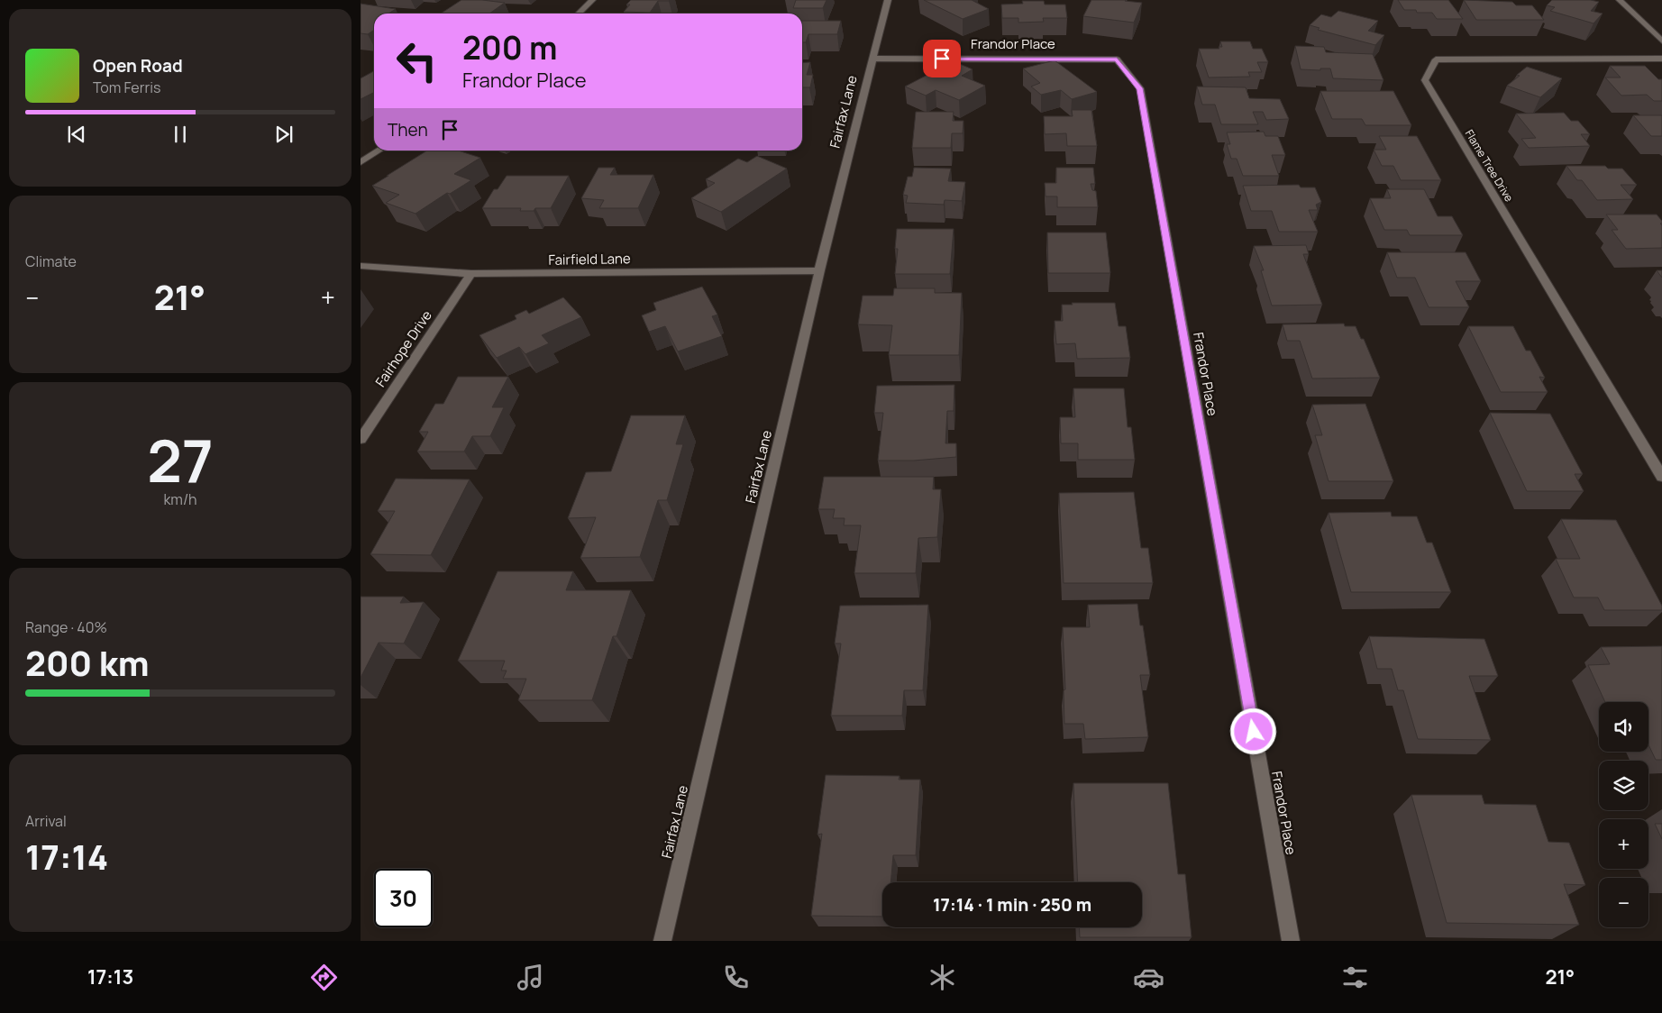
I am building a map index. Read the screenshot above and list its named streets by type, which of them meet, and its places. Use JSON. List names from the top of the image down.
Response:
{
  "streets": {
    "street": [
      "Frandor Place",
      "Fairfax Lane",
      "Flame Tree Drive",
      "Fairfield Lane",
      "Fairhope Drive"
    ]
  },
  "crossings": [
    ["Frandor Place", "Fairfax Lane"],
    ["Fairfax Lane", "Fairfield Lane"],
    ["Fairfield Lane", "Fairhope Drive"]
  ],
  "page": {
    "turn": ["200 m", "Frandor Place"],
    "song": ["Open Road", "Tom Ferris"],
    "then": "Then",
    "tile": [
      "Climate",
      ["27", "km/h"],
      ["Range · 40%", "200 km"],
      ["Arrival", "17:14"]
    ],
    "heat": ["−", "21°", "+"],
    "map_buttons": ["+", "−"],
    "limit": "30",
    "trip": "17:14 · 1 min · 250 m",
    "tabs": ["17:13", "21°"]
  }
}
